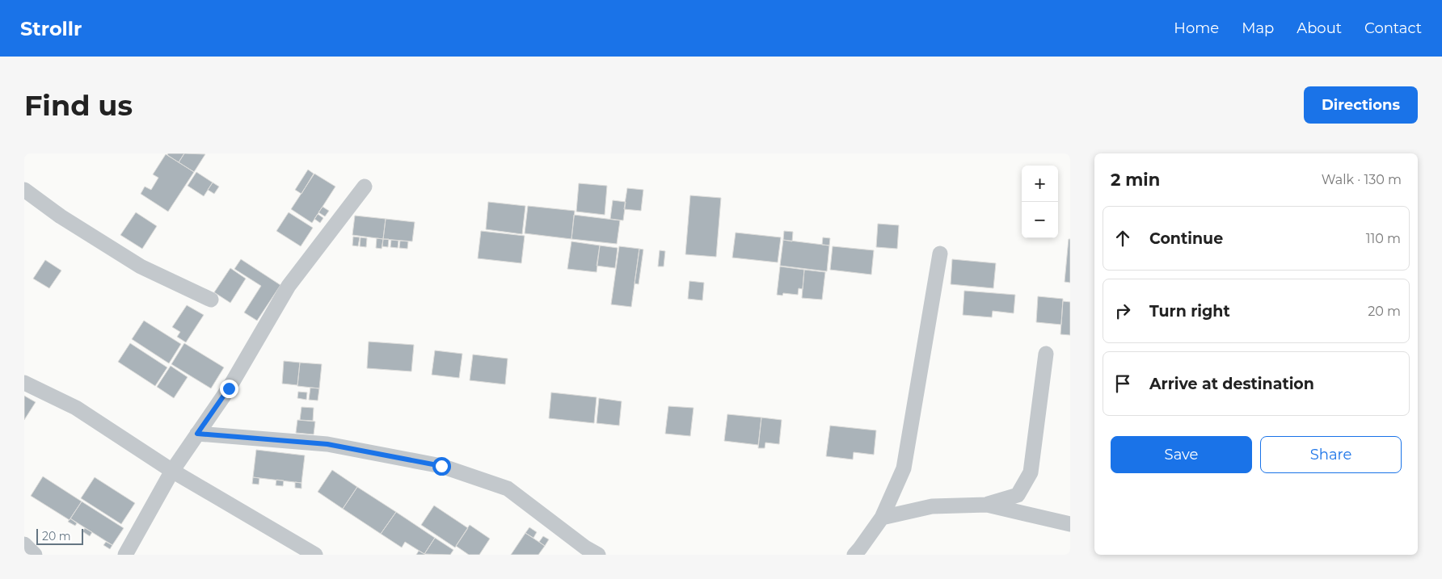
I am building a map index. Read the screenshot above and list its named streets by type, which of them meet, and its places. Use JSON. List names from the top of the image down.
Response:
{
  "scale_bar": "20 m",
  "page": {
    "header": "Strollr",
    "nav": [
      "Home",
      "Map",
      "About",
      "Contact"
    ],
    "buttons": [
      "Directions",
      ["Save", "Share"]
    ],
    "title": "Find us",
    "heading": ["2 min", "Walk · 130 m"],
    "map_buttons": ["+", "−"],
    "list": [
      ["Continue", "110 m"],
      ["Turn right", "20 m"],
      "Arrive at destination"
    ],
    "scale": "20 m"
  }
}
